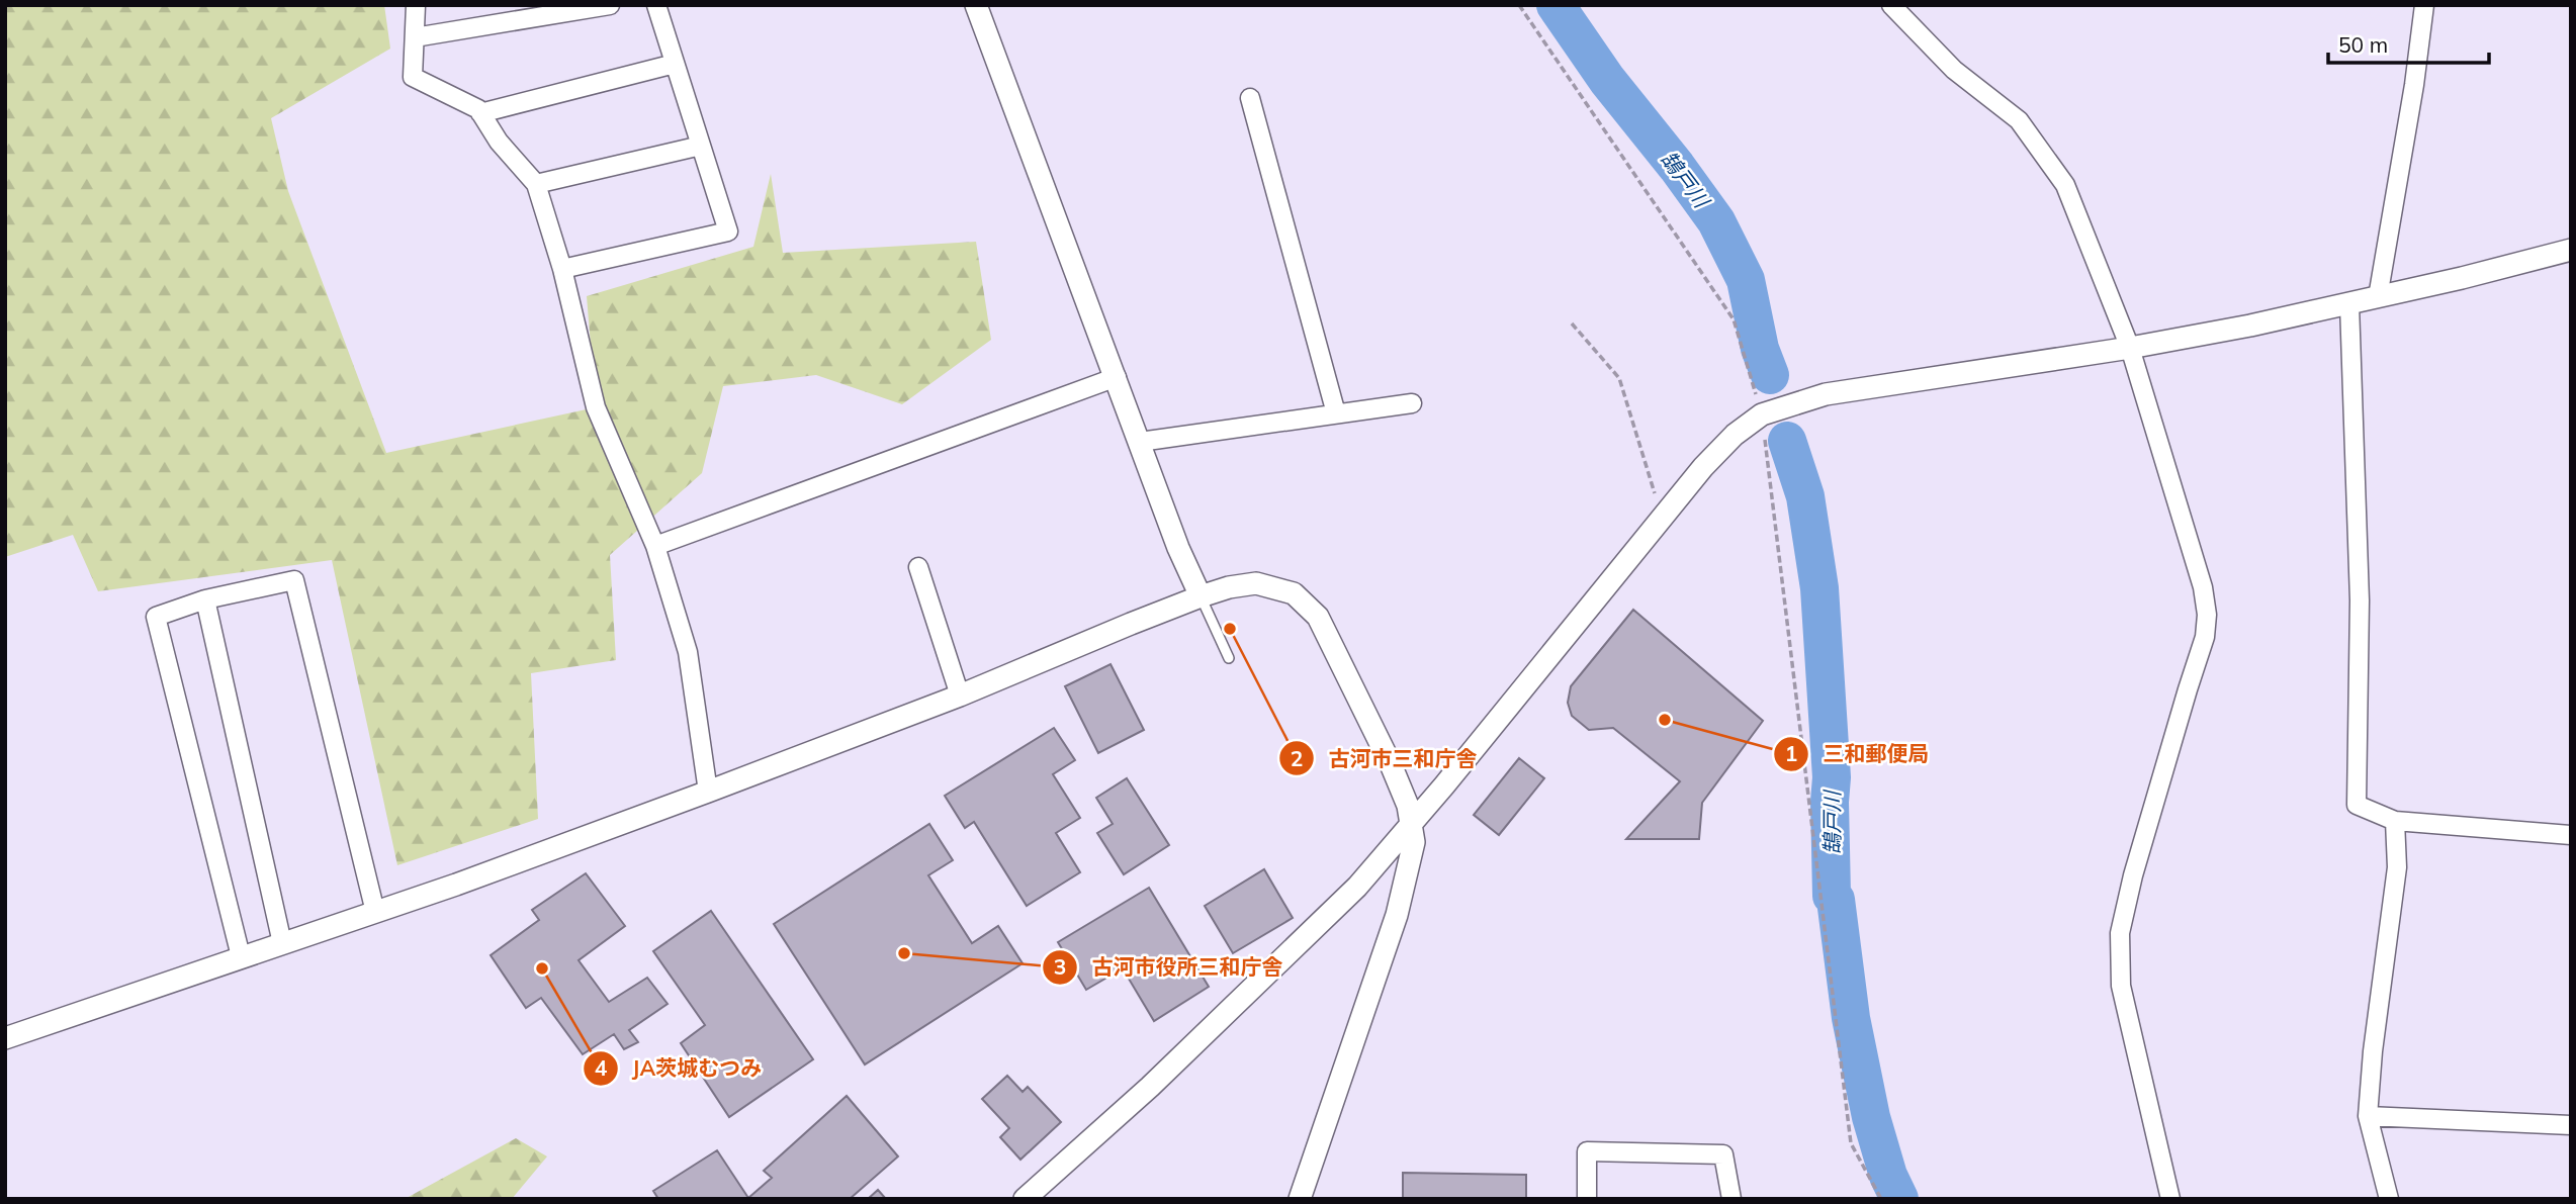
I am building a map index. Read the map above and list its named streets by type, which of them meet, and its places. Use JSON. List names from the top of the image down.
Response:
{
  "water": ["鵠戸川"],
  "places": [
    "古河市三和庁舎",
    "三和郵便局",
    "古河市役所三和庁舎",
    "JA茨城むつみ"
  ],
  "scale_bar": "50 m"
}
